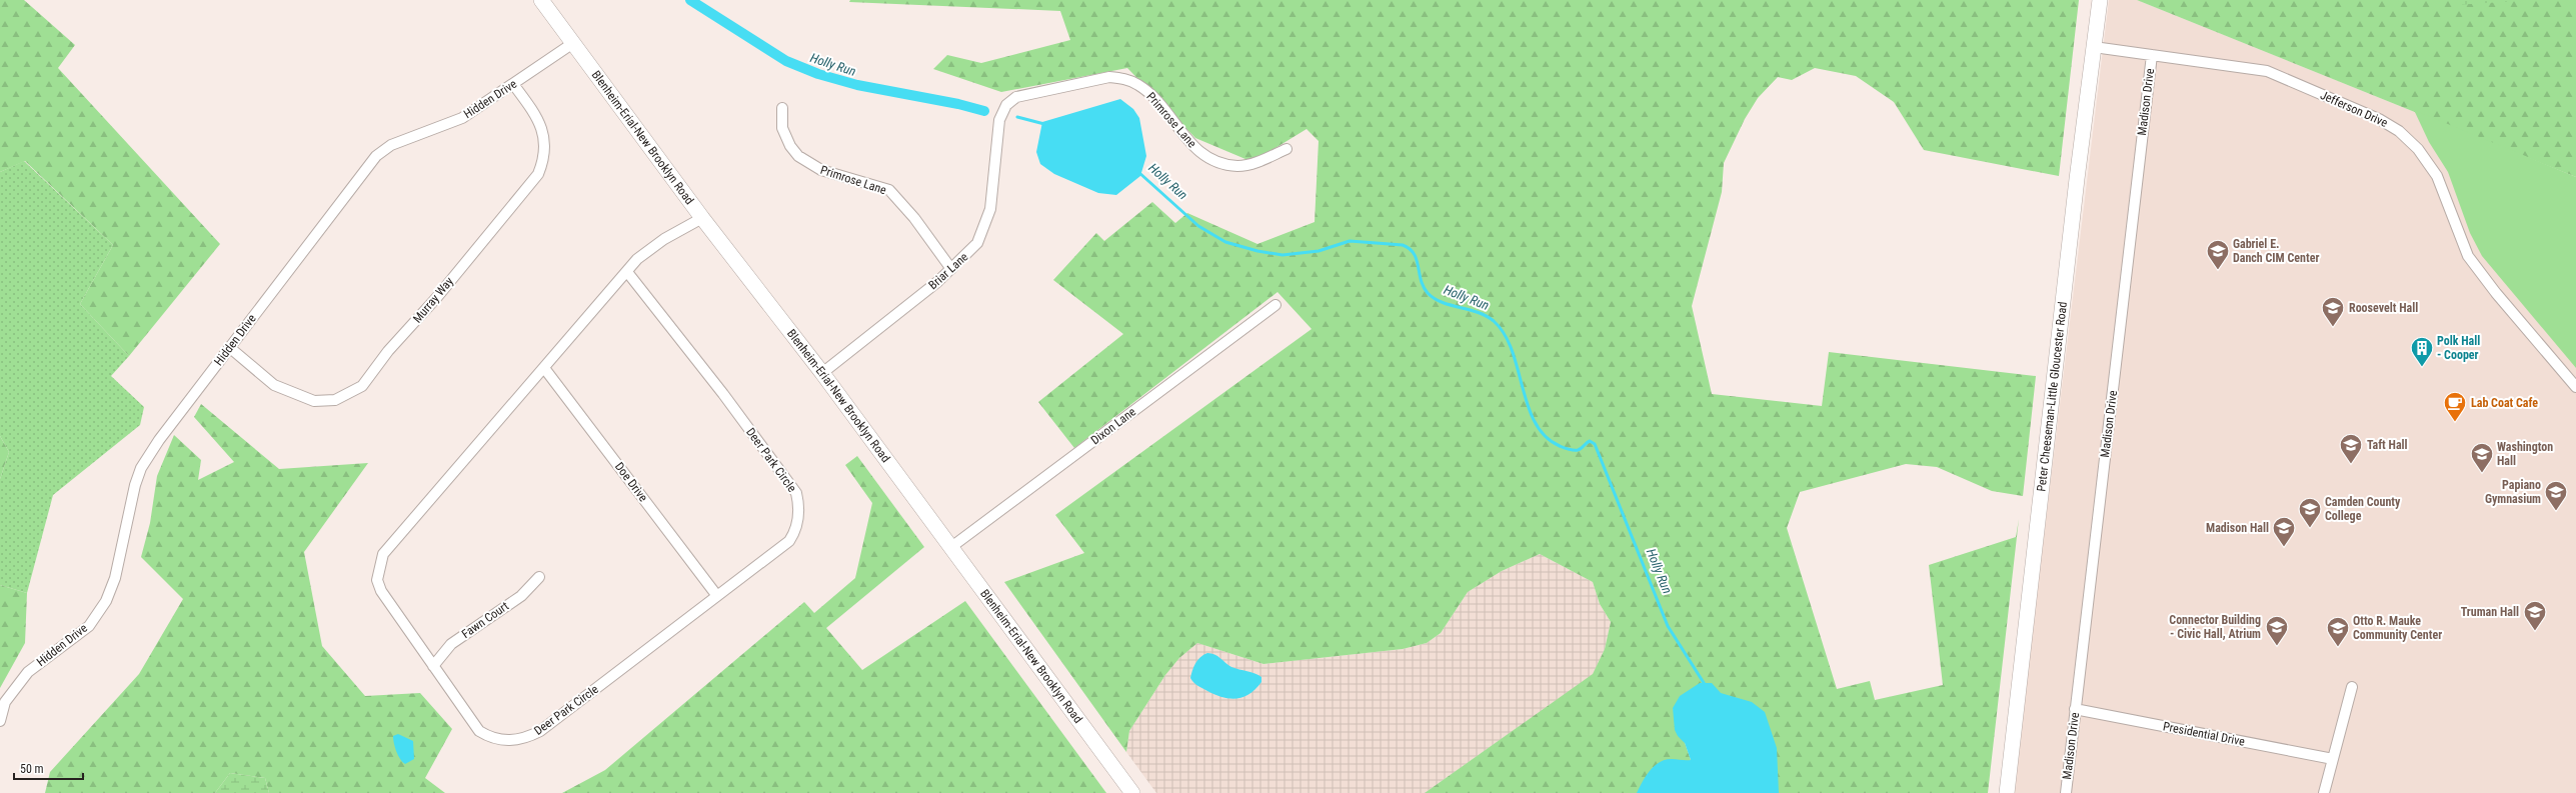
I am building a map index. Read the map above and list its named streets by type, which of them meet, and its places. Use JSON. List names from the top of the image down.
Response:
{
  "streets": {
    "main road": ["Blenheim-Erial-New Brooklyn Road", "Peter Cheeseman-Little Gloucester Road"],
    "street": [
      "Hidden Drive",
      "Madison Drive",
      "Jefferson Drive",
      "Primrose Lane",
      "Briar Lane",
      "Murray Way",
      "Dixon Lane",
      "Deer Park Circle",
      "Doe Drive",
      "Fawn Court",
      "Presidential Drive"
    ]
  },
  "crossings": [
    ["Hidden Drive", "Blenheim-Erial-New Brooklyn Road"],
    ["Hidden Drive", "Murray Way"],
    ["Madison Drive", "Jefferson Drive"],
    ["Madison Drive", "Presidential Drive"],
    ["Jefferson Drive", "Peter Cheeseman-Little Gloucester Road"],
    ["Primrose Lane", "Briar Lane"],
    ["Blenheim-Erial-New Brooklyn Road", "Briar Lane"],
    ["Blenheim-Erial-New Brooklyn Road", "Dixon Lane"],
    ["Blenheim-Erial-New Brooklyn Road", "Deer Park Circle"],
    ["Deer Park Circle", "Doe Drive"],
    ["Deer Park Circle", "Fawn Court"]
  ],
  "water": ["Holly Run"],
  "places": {
    "school or university": [
      "Gabriel E. Danch CIM Center",
      "Roosevelt Hall",
      "Taft Hall",
      "Washington Hall",
      "Papiano Gymnasium",
      "Camden County College",
      "Madison Hall",
      "Truman Hall",
      "Connector Building - Civic Hall, Atrium",
      "Otto R. Mauke Community Center"
    ],
    "building": ["Polk Hall - Cooper"],
    "cafe": ["Lab Coat Cafe"]
  },
  "scale_bar": "50 m"
}
